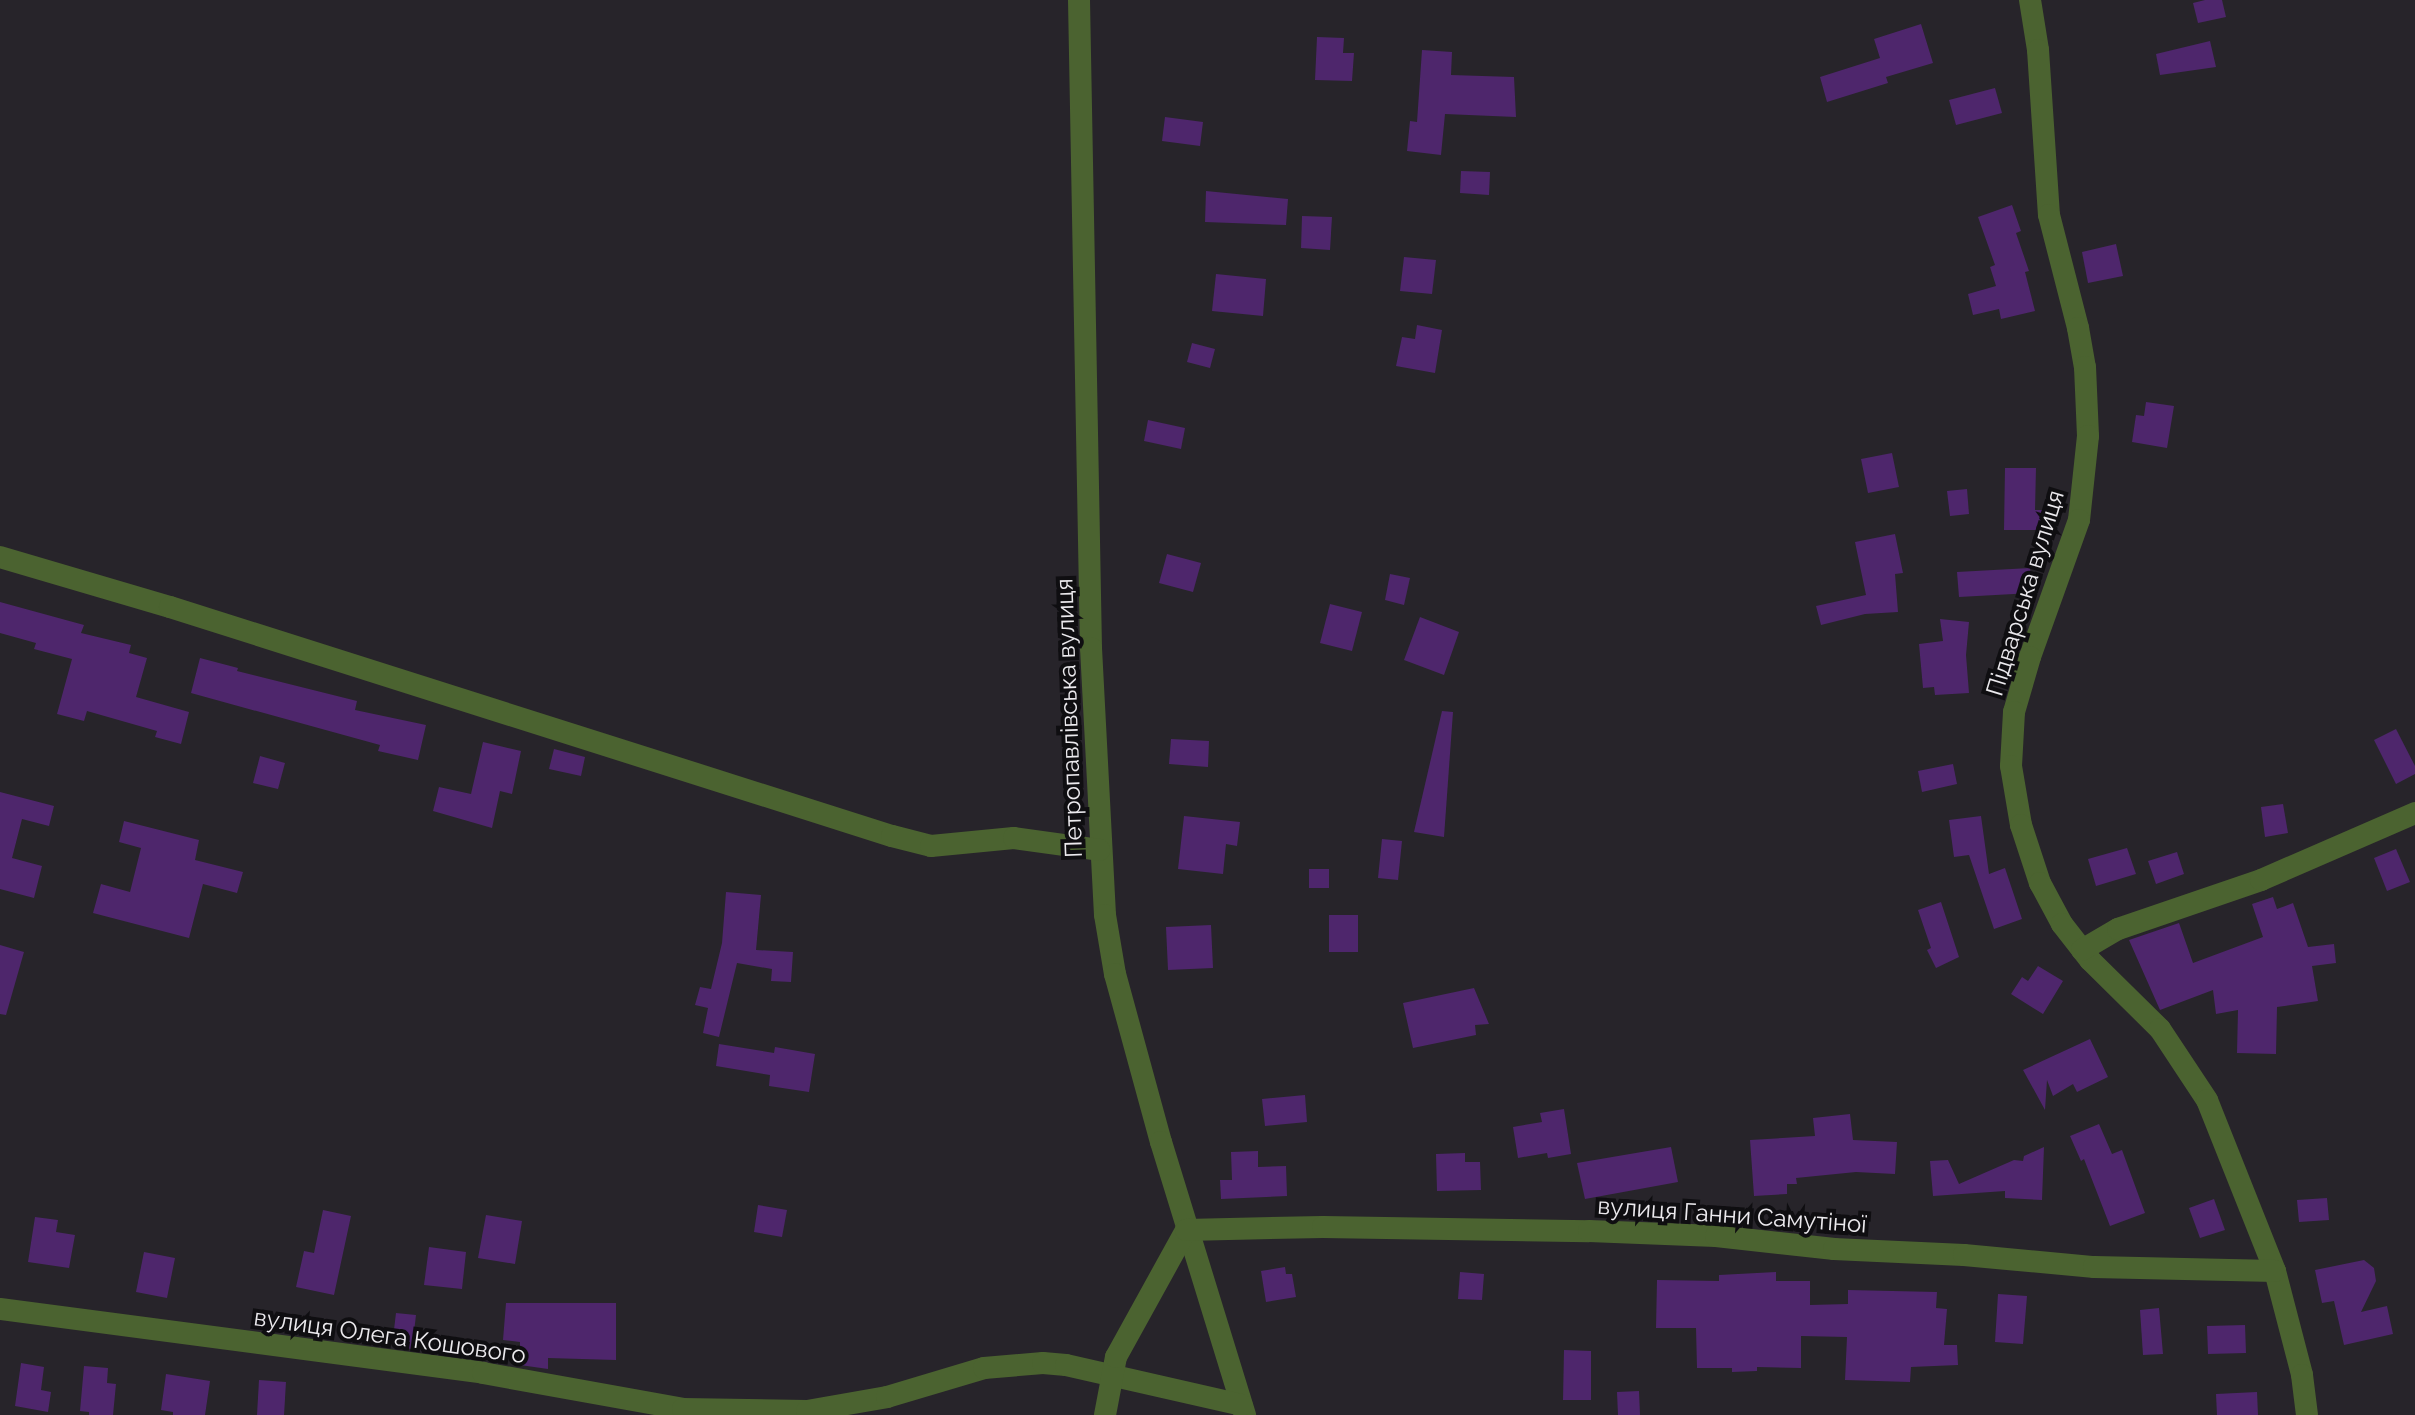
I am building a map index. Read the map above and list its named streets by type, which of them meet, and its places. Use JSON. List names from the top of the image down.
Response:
{
  "streets": {
    "street": [
      "Підварська вулиця",
      "Петропавлівська вулиця",
      "вулиця Ганни Самутіної",
      "вулиця Олега Кошового"
    ]
  },
  "crossings": [
    ["Підварська вулиця", "вулиця Ганни Самутіної"],
    ["Петропавлівська вулиця", "вулиця Ганни Самутіної"],
    ["Петропавлівська вулиця", "вулиця Олега Кошового"]
  ]
}
